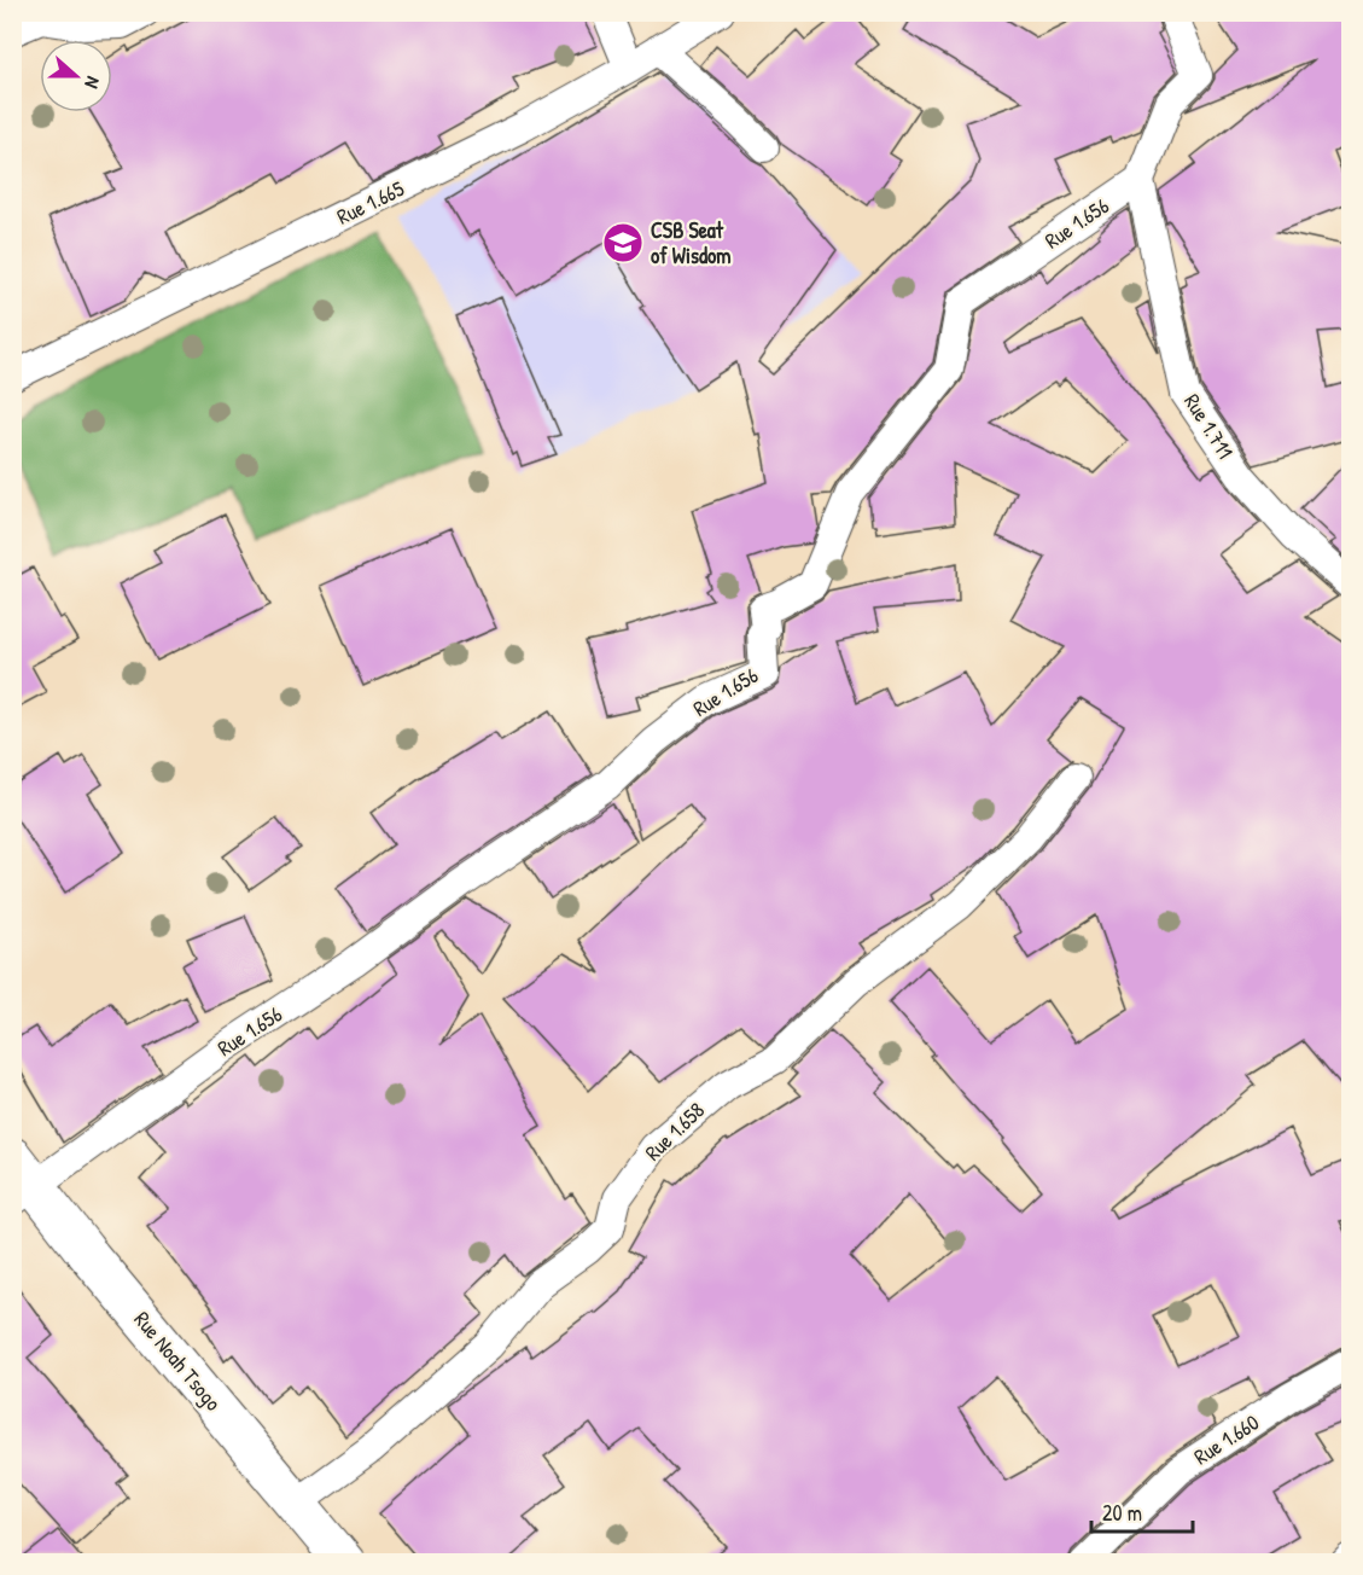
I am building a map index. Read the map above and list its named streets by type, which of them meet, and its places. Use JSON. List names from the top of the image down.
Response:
{
  "streets": {
    "main road": ["Rue Noah Tsogo"],
    "street": [
      "Rue 1.665",
      "Rue 1.656",
      "Rue 1.711",
      "Rue 1.658",
      "Rue 1.660"
    ]
  },
  "crossings": [
    ["Rue 1.656", "Rue 1.711"],
    ["Rue 1.656", "Rue Noah Tsogo"],
    ["Rue 1.658", "Rue Noah Tsogo"]
  ],
  "places": {
    "school or university": ["CSB Seat of Wisdom"]
  },
  "scale_bar": "20 m",
  "north": "right"
}
